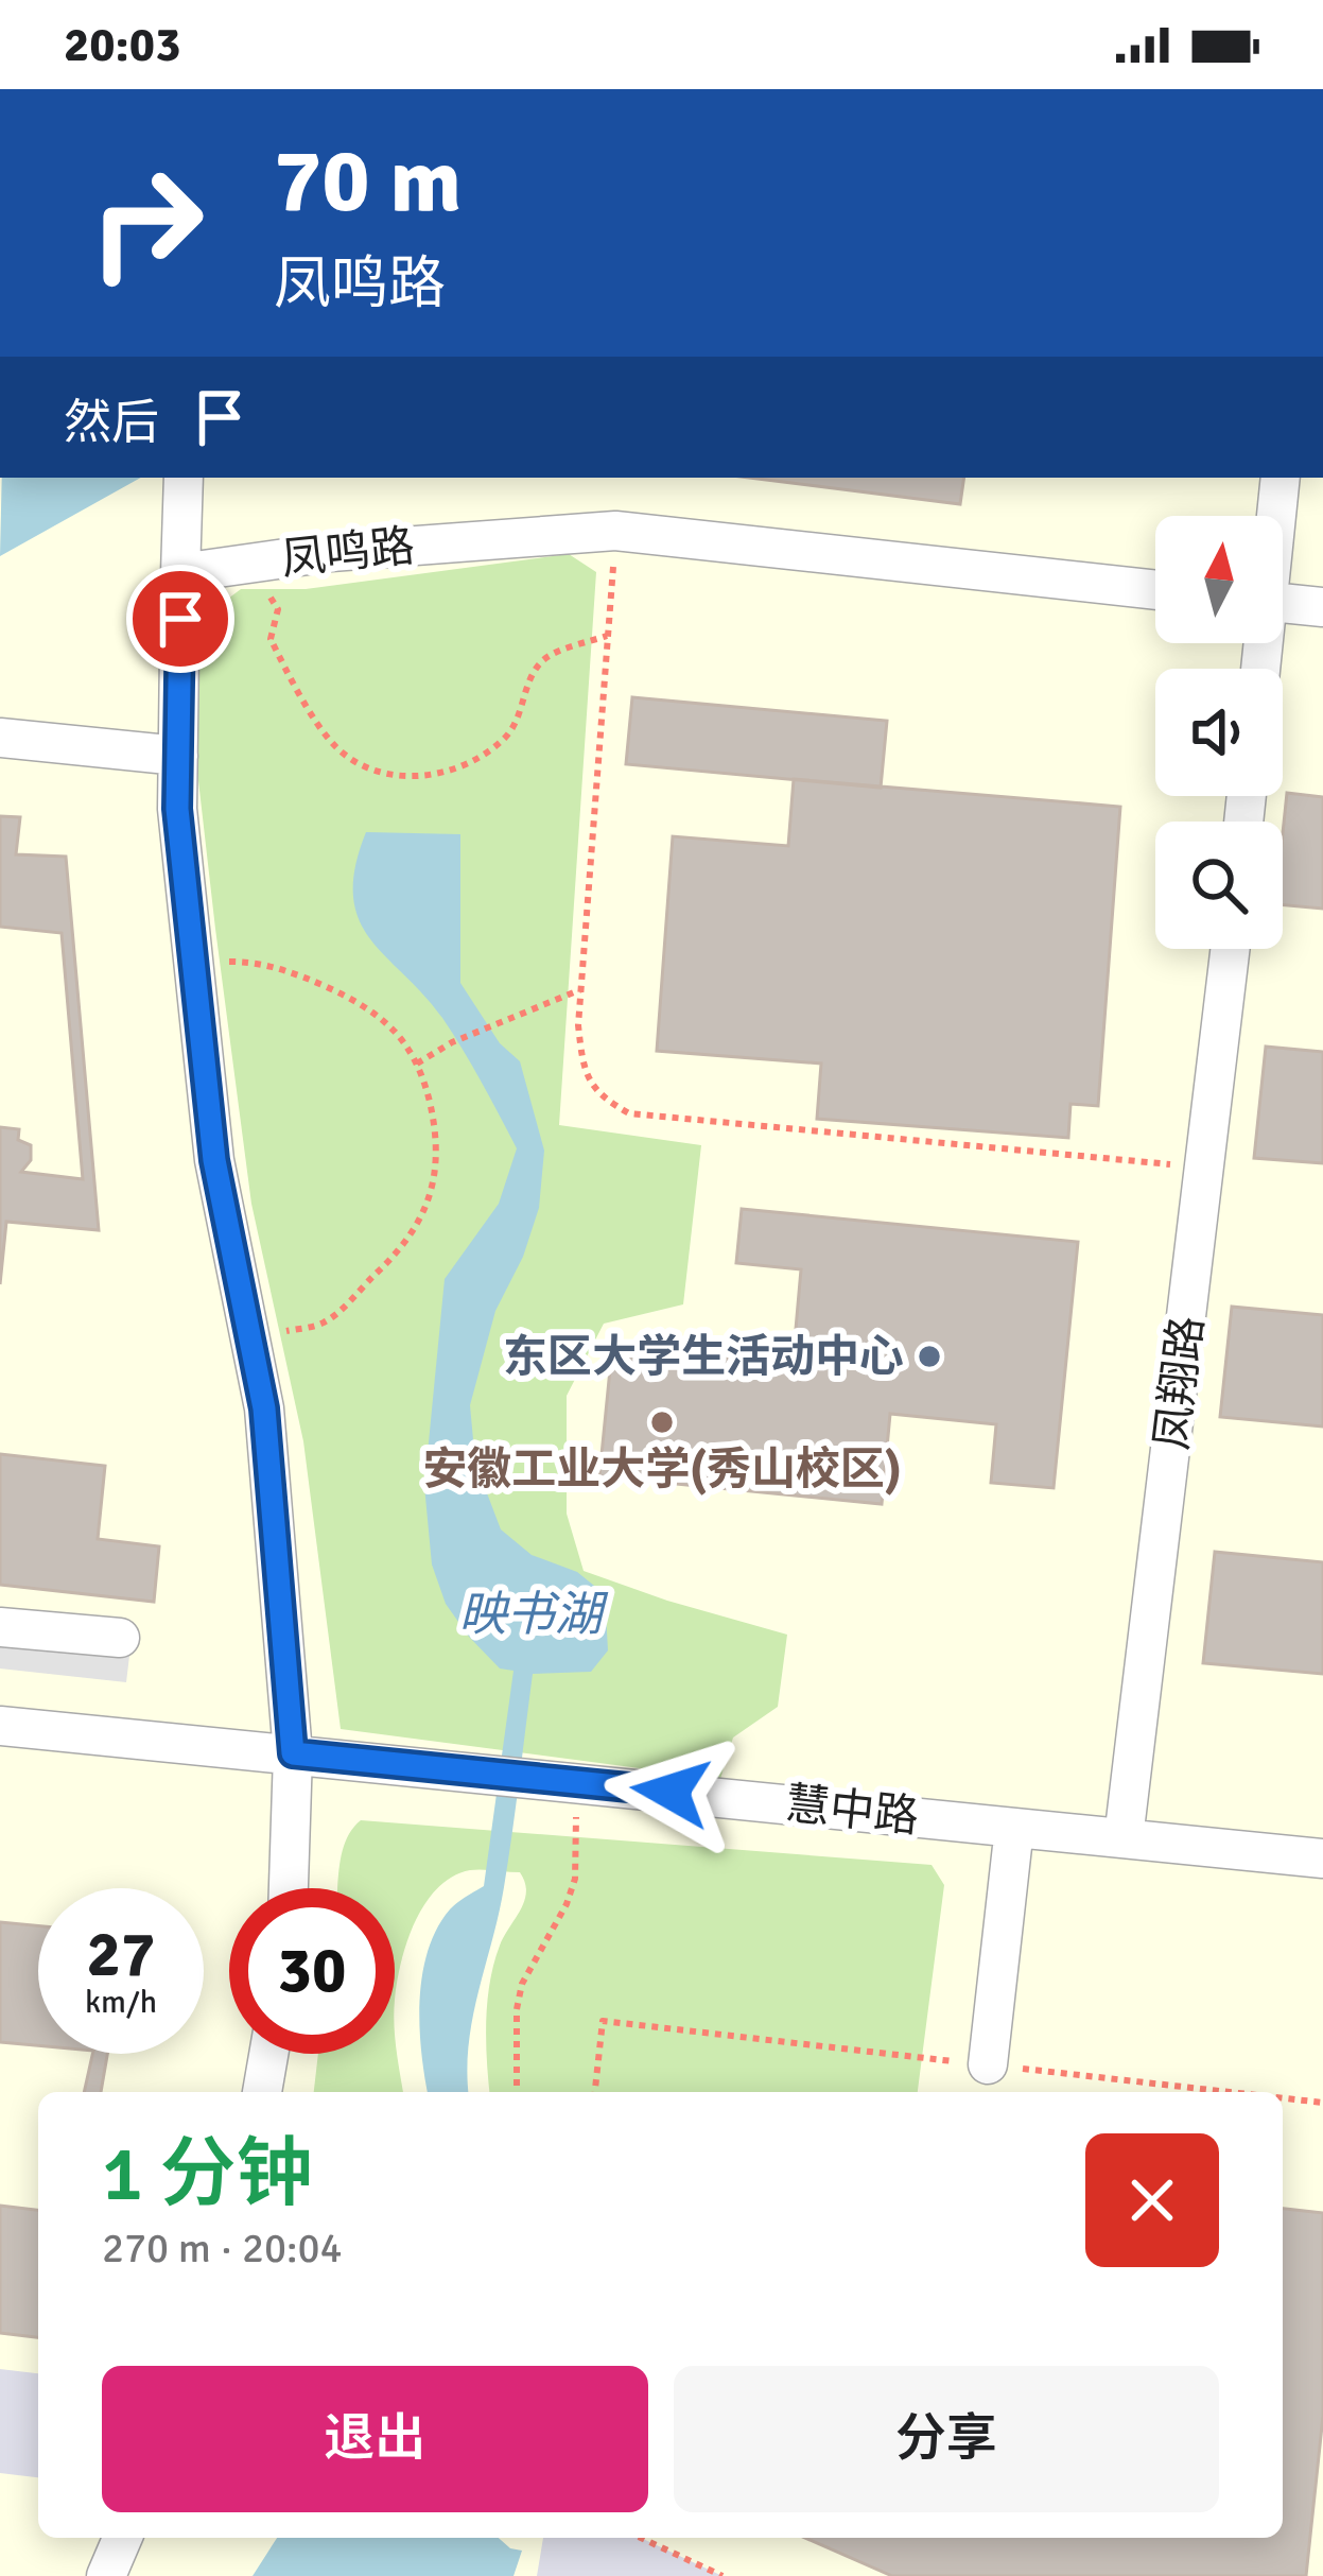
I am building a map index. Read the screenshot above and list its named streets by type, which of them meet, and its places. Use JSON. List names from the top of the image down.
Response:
{
  "streets": {
    "street": ["凤鸣路", "凤翔路", "慧中路"]
  },
  "crossings": [
    ["凤翔路", "慧中路"]
  ],
  "water": ["映书湖"],
  "places": ["东区大学生活动中心", "安徽工业大学(秀山校区)"],
  "north": "top",
  "page": {
    "status": "20:03",
    "turn": ["70 m", "凤鸣路"],
    "then": "然后",
    "speed": "27 km/h",
    "limit": "30",
    "heading": ["1 分钟", "270 m · 20:04"],
    "buttons": ["退出", "分享"]
  }
}
